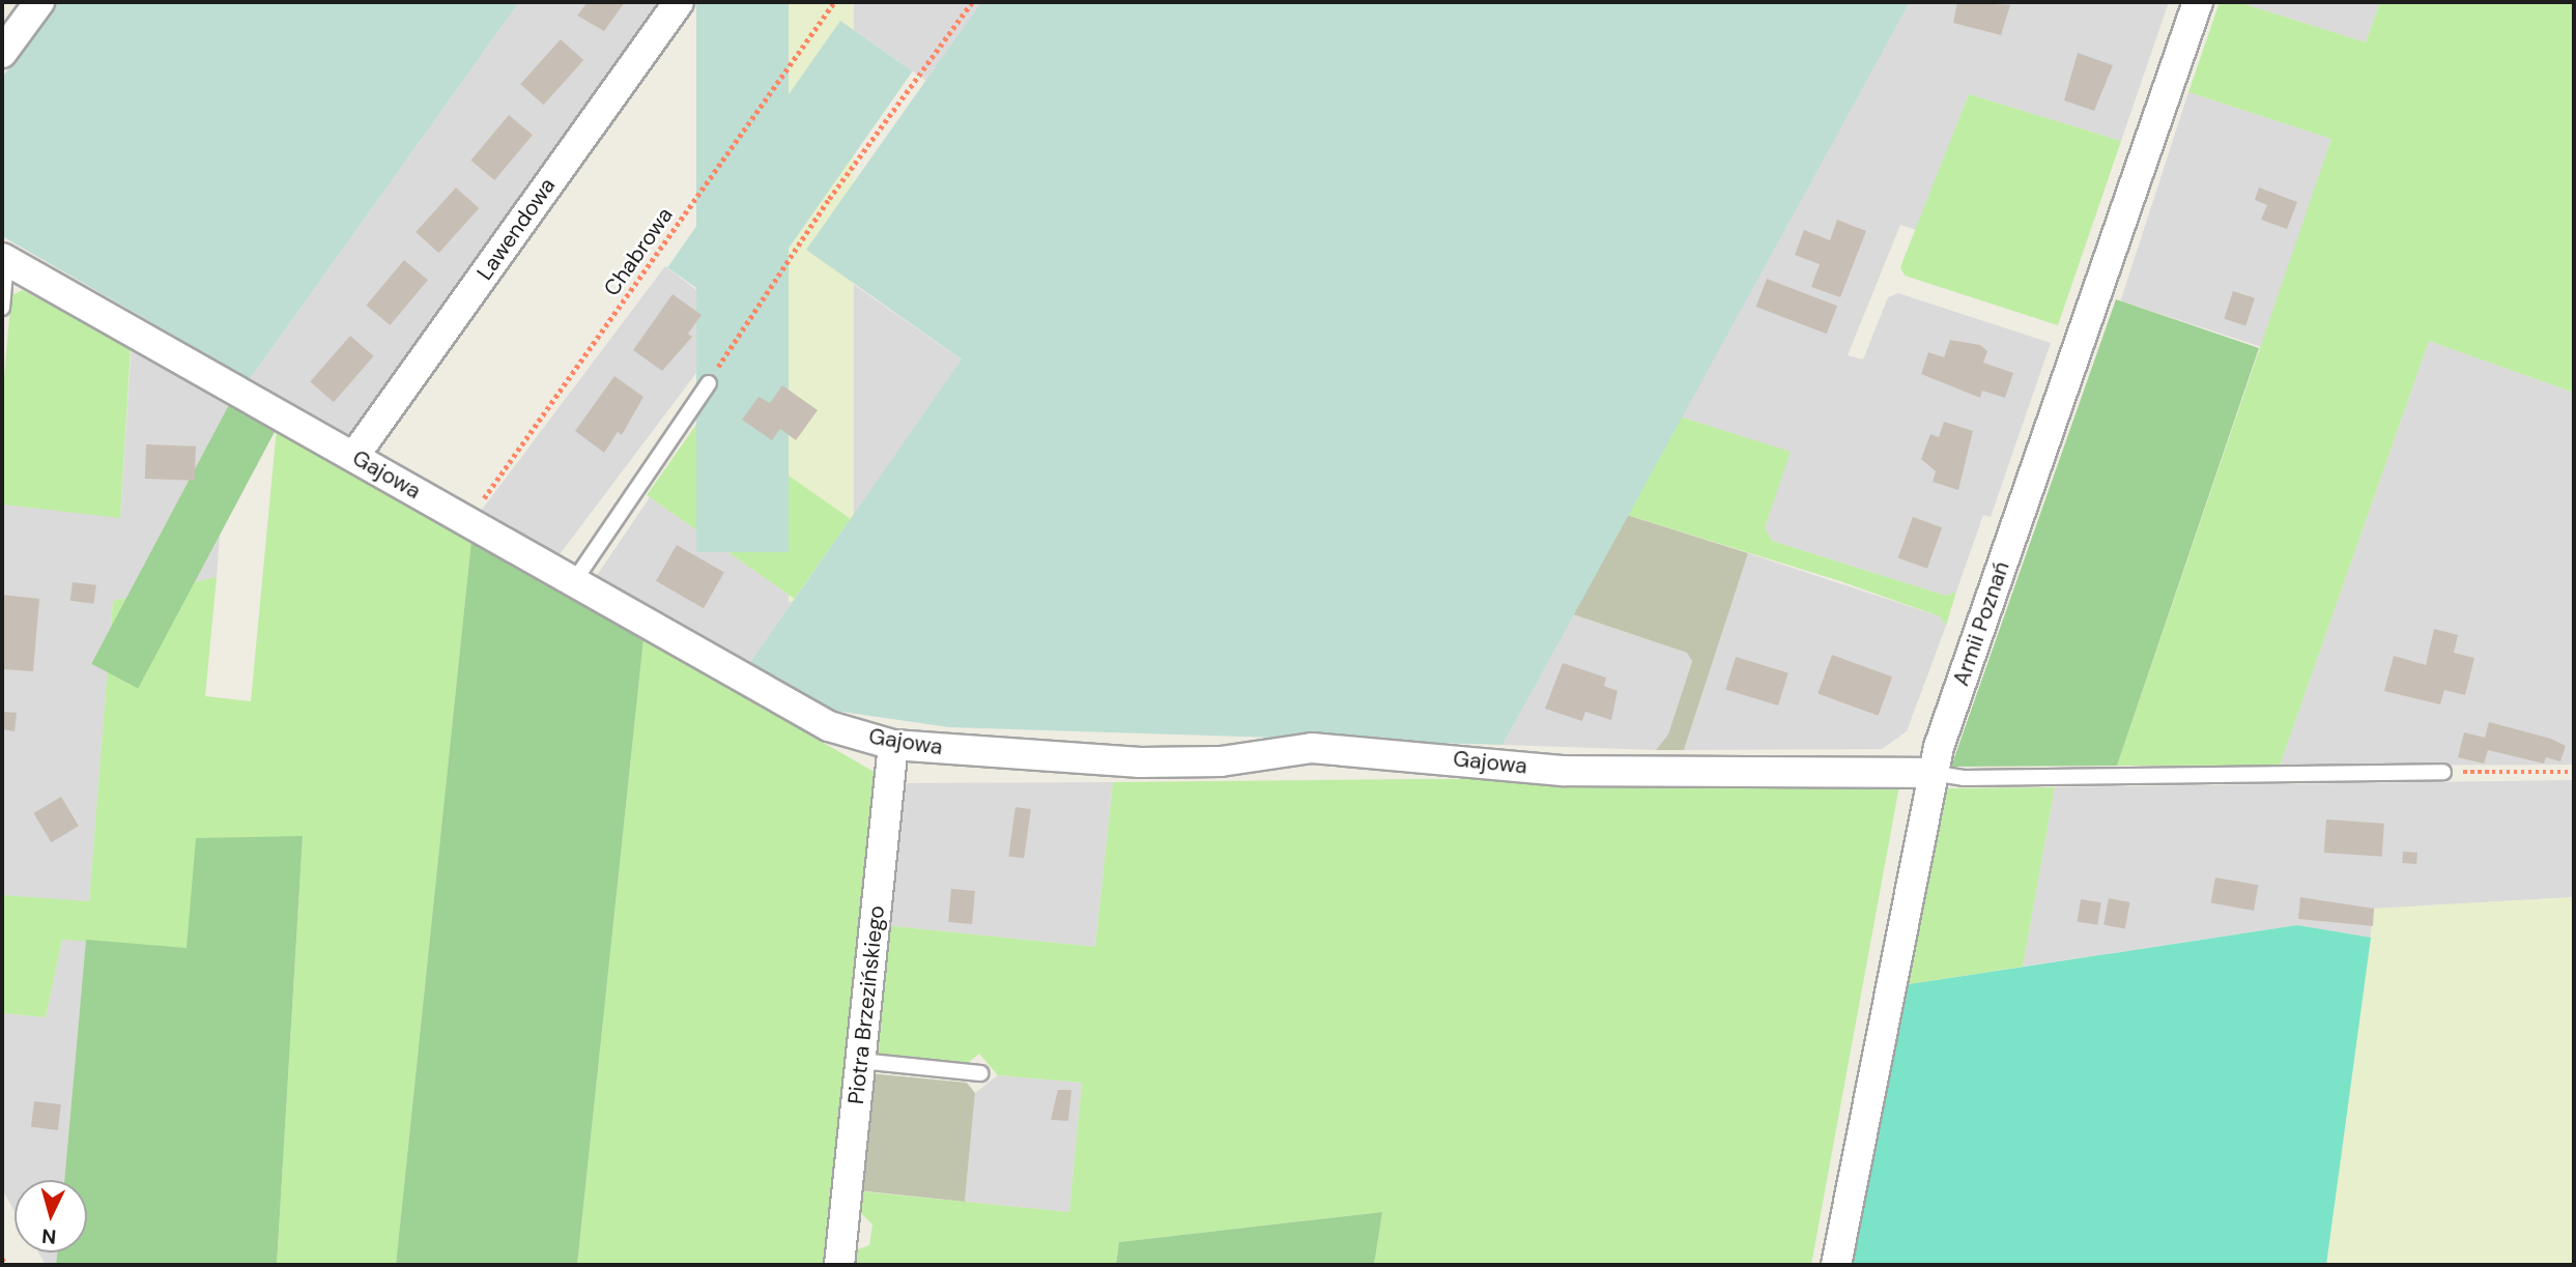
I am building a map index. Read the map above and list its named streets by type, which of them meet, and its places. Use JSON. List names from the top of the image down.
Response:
{
  "streets": {
    "street": [
      "Lawendowa",
      "Gajowa",
      "Armii Poznań",
      "Piotra Brzezińskiego"
    ],
    "path": ["Chabrowa"]
  },
  "crossings": [
    ["Lawendowa", "Gajowa"],
    ["Chabrowa", "Gajowa"],
    ["Gajowa", "Armii Poznań"],
    ["Gajowa", "Piotra Brzezińskiego"]
  ],
  "north": "bottom"
}
